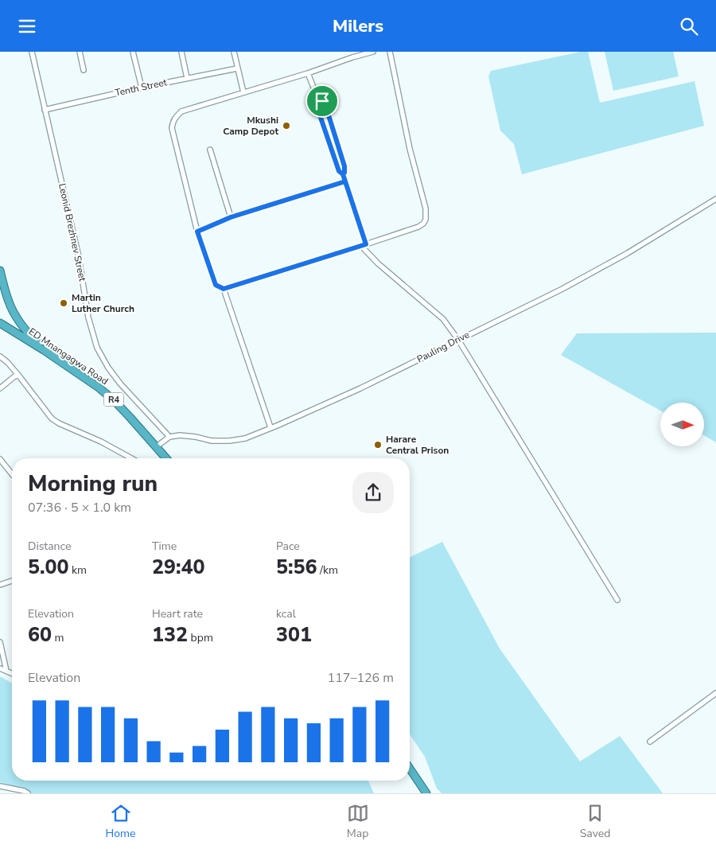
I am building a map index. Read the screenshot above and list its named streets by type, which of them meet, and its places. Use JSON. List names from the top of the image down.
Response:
{
  "streets": {
    "highway": ["ED Mnangagwa Road", "R4"],
    "street": ["Tenth Street", "Leonid Brezhnev Street", "Pauling Drive"]
  },
  "crossings": [
    ["Tenth Street", "Leonid Brezhnev Street"],
    ["Leonid Brezhnev Street", "Pauling Drive"]
  ],
  "places": ["Mkushi Camp Depot", "Martin Luther Church", "Harare Central Prison"],
  "north": "right",
  "page": {
    "header": "Milers",
    "heading": ["Morning run", "07:36 · 5 × 1.0 km"],
    "stats": [
      ["Distance", "5.00 km"],
      ["Time", "29:40"],
      ["Pace", "5:56 /km"],
      ["Elevation", "60 m"],
      ["Heart rate", "132 bpm"],
      ["kcal", "301"]
    ],
    "chart": ["Elevation", "117–126 m"],
    "tabs": ["Home", "Map", "Saved"]
  }
}
